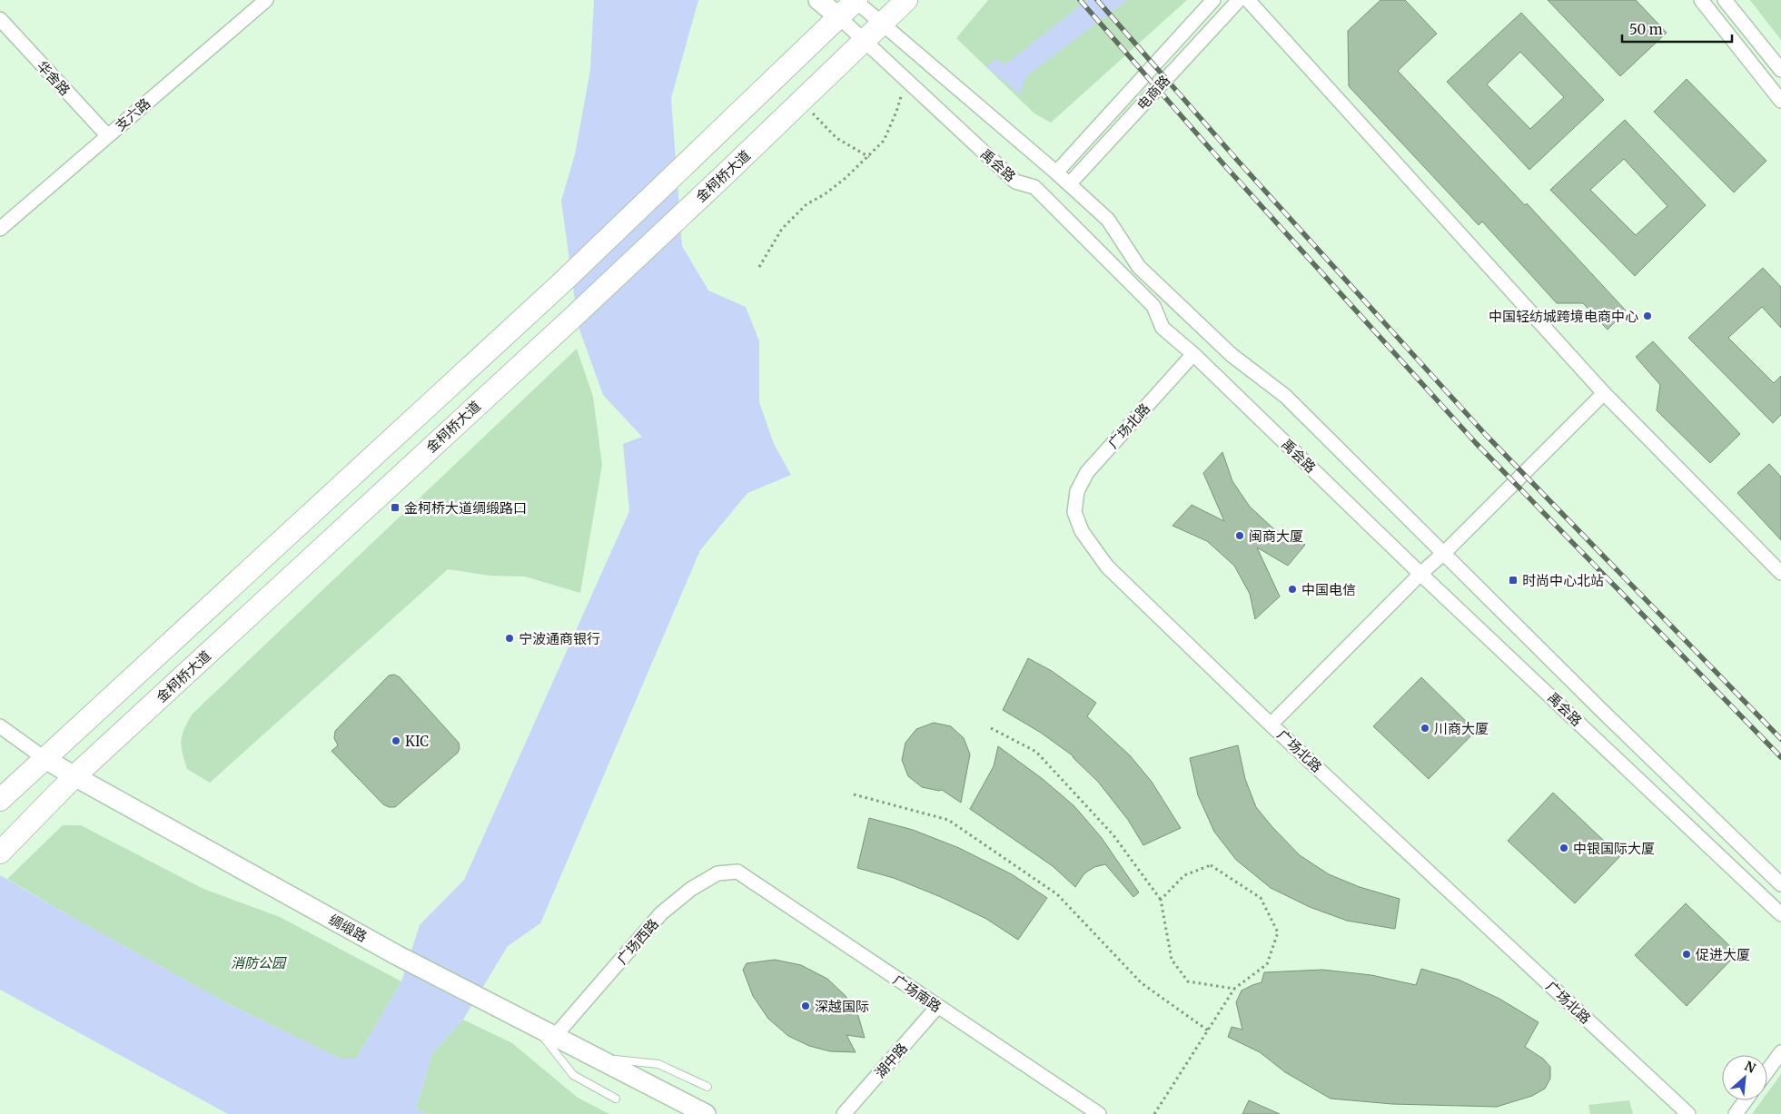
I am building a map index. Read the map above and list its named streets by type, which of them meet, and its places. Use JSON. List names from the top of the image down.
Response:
{
  "streets": {
    "main road": ["金柯桥大道"],
    "street": [
      "华舍路",
      "电商路",
      "支六路",
      "禹会路",
      "广场北路",
      "绸缎路",
      "广场西路",
      "广场南路",
      "湖中路"
    ]
  },
  "crossings": [
    ["华舍路", "支六路"],
    ["电商路", "禹会路"],
    ["禹会路", "金柯桥大道"],
    ["禹会路", "广场北路"],
    ["金柯桥大道", "绸缎路"],
    ["绸缎路", "广场西路"],
    ["广场西路", "广场南路"],
    ["广场南路", "湖中路"]
  ],
  "parks": ["消防公园"],
  "places": {
    "other": [
      "中国轻纺城跨境电商中心",
      "闽商大厦",
      "中国电信",
      "宁波通商银行",
      "川商大厦",
      "KIC",
      "中银国际大厦",
      "促进大厦",
      "深越国际"
    ],
    "transit": ["金柯桥大道绸缎路口", "时尚中心北站"]
  },
  "scale_bar": "50 m",
  "north": "top right"
}
